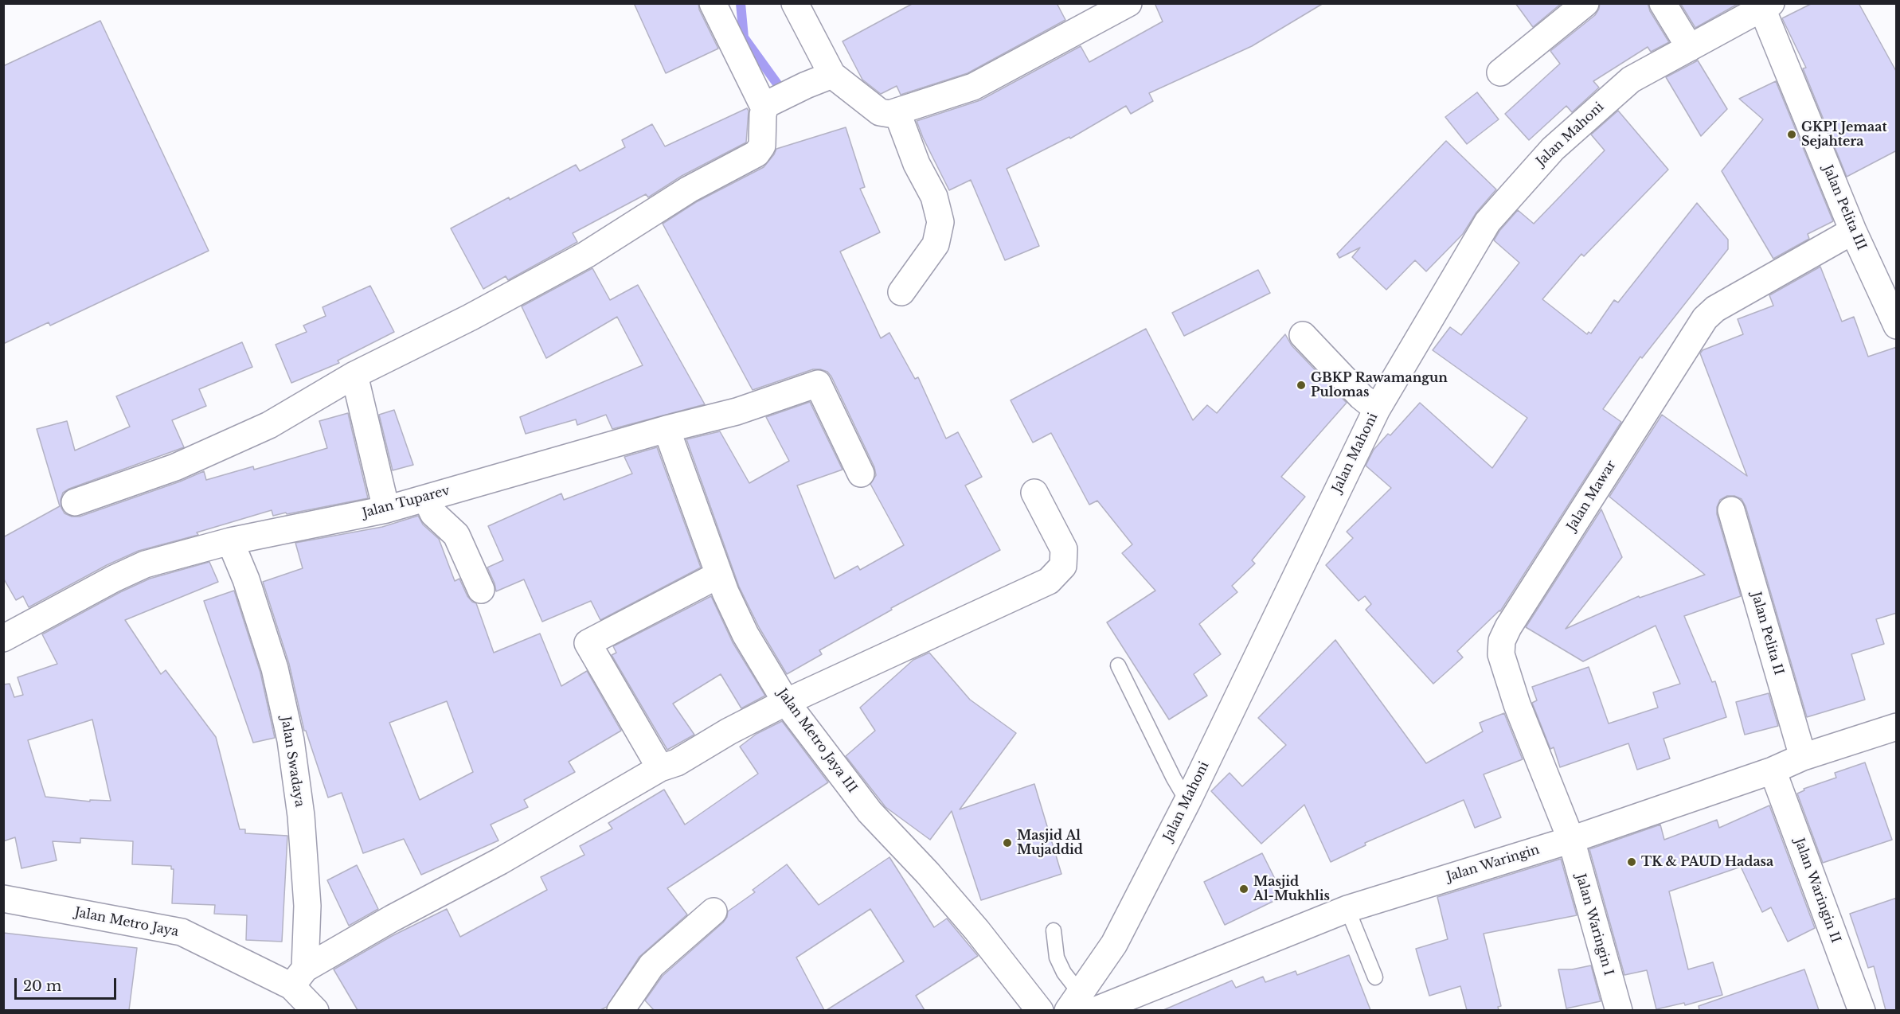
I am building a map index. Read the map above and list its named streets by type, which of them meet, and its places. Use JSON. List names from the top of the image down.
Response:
{
  "streets": {
    "street": [
      "Jalan Mahoni",
      "Jalan Pelita III",
      "Jalan Mawar",
      "Jalan Tuparev",
      "Jalan Pelita II",
      "Jalan Metro Jaya III",
      "Jalan Swadaya",
      "Jalan Waringin",
      "Jalan Waringin II",
      "Jalan Metro Jaya",
      "Jalan Waringin I"
    ]
  },
  "crossings": [
    ["Jalan Mahoni", "Jalan Pelita III"],
    ["Jalan Mahoni", "Jalan Waringin"],
    ["Jalan Pelita III", "Jalan Mawar"],
    ["Jalan Mawar", "Jalan Waringin"],
    ["Jalan Mawar", "Jalan Waringin I"],
    ["Jalan Tuparev", "Jalan Metro Jaya III"],
    ["Jalan Tuparev", "Jalan Swadaya"],
    ["Jalan Pelita II", "Jalan Waringin"],
    ["Jalan Swadaya", "Jalan Metro Jaya"],
    ["Jalan Waringin", "Jalan Waringin II"],
    ["Jalan Waringin", "Jalan Waringin I"]
  ],
  "places": [
    "GKPI Jemaat Sejahtera",
    "GBKP Rawamangun Pulomas",
    "Masjid Al Mujaddid",
    "TK & PAUD Hadasa",
    "Masjid Al-Mukhlis"
  ],
  "scale_bar": "20 m"
}
